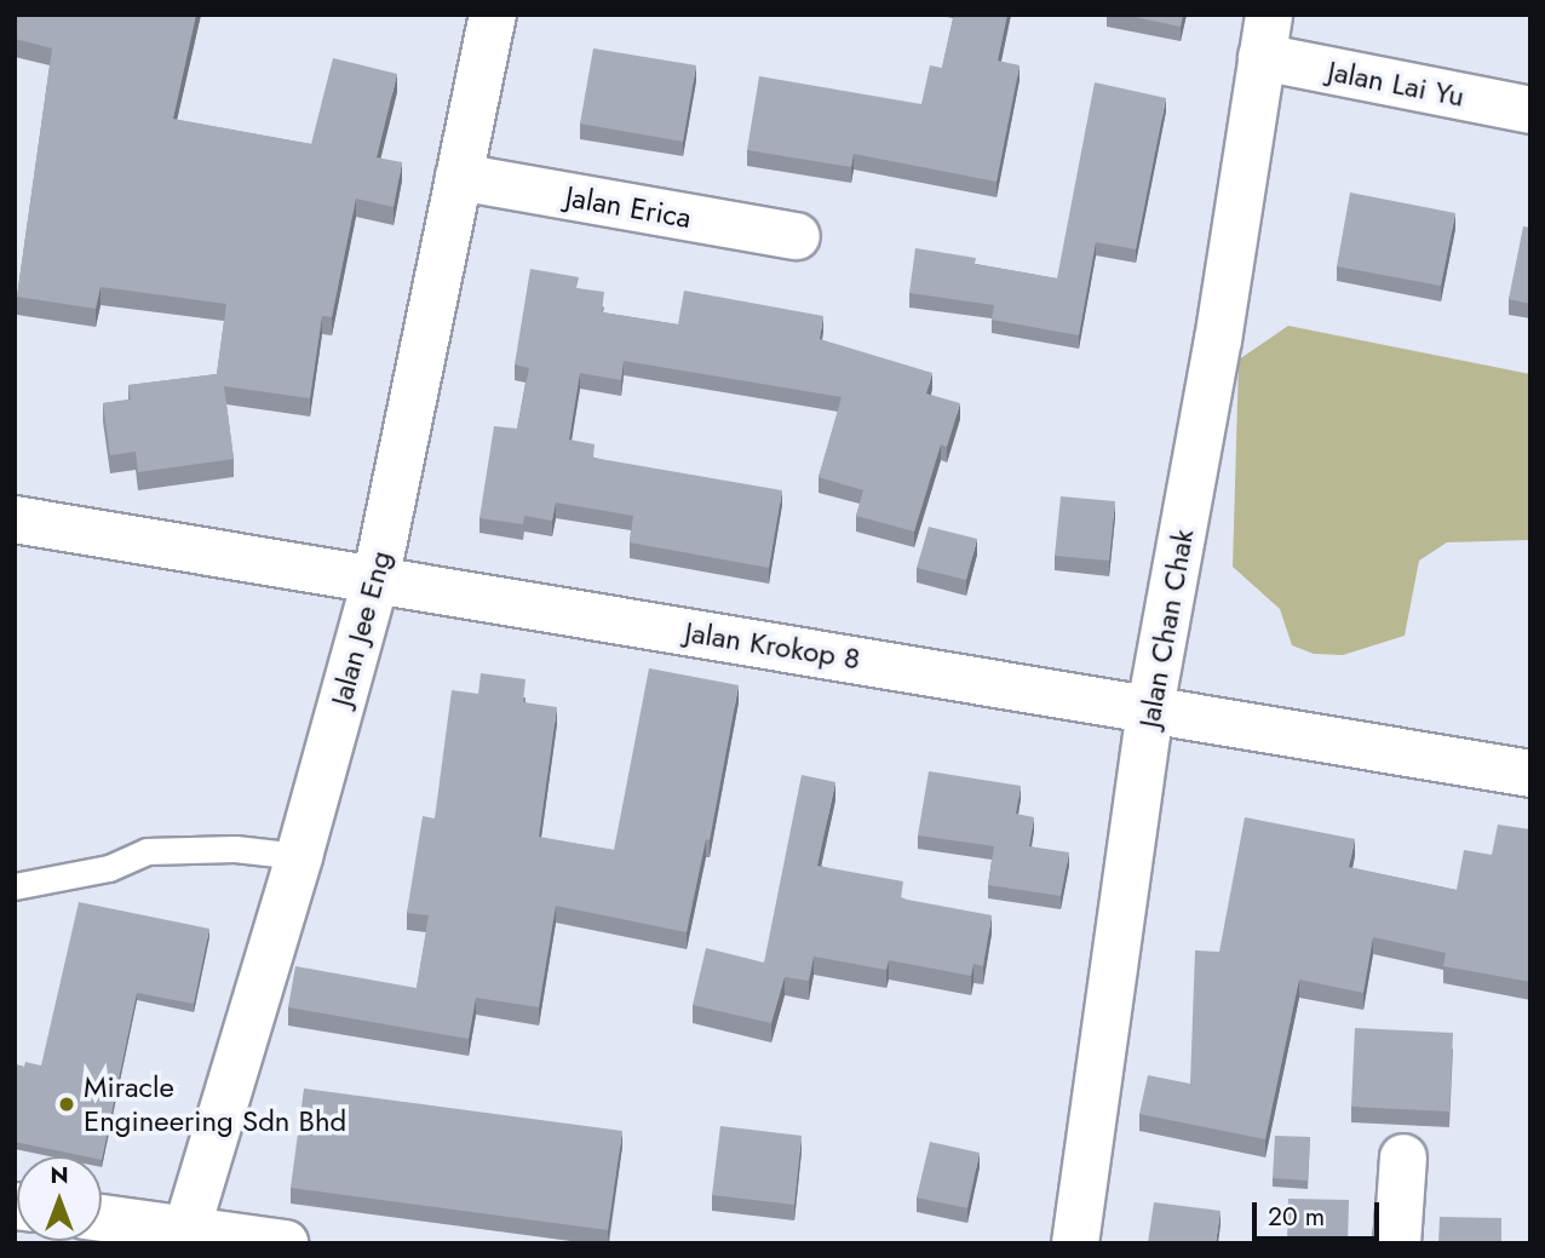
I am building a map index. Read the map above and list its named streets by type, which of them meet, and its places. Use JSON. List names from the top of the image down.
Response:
{
  "streets": {
    "street": [
      "Jalan Lai Yu",
      "Jalan Erica",
      "Jalan Jee Eng",
      "Jalan Chan Chak",
      "Jalan Krokop 8"
    ]
  },
  "crossings": [
    ["Jalan Lai Yu", "Jalan Chan Chak"],
    ["Jalan Erica", "Jalan Jee Eng"],
    ["Jalan Jee Eng", "Jalan Krokop 8"],
    ["Jalan Chan Chak", "Jalan Krokop 8"]
  ],
  "places": ["Miracle Engineering Sdn Bhd"],
  "scale_bar": "20 m",
  "north": "top"
}
